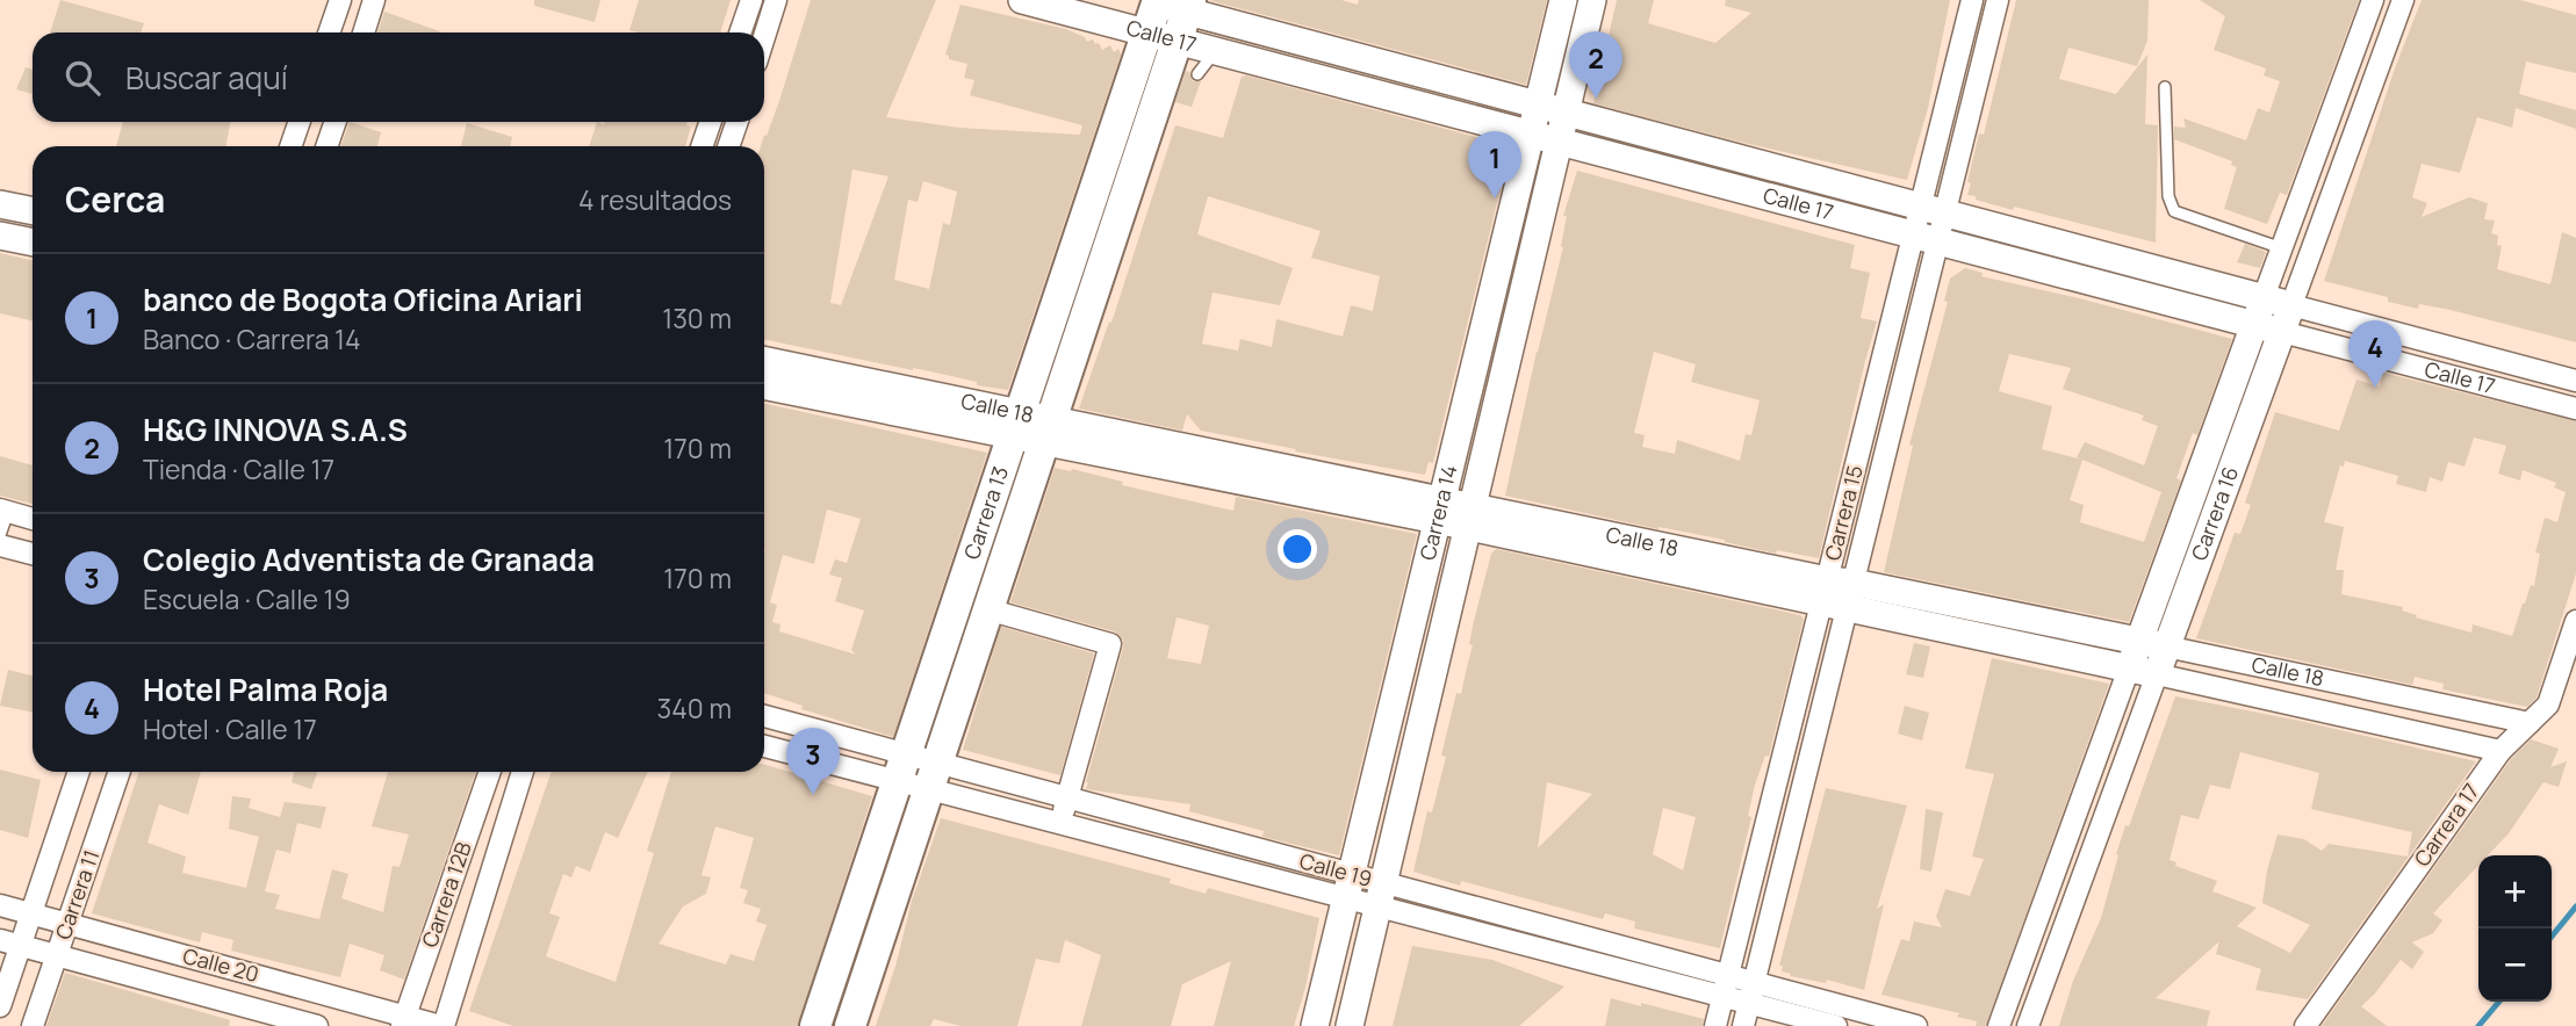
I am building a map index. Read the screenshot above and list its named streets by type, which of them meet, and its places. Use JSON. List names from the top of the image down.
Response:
{
  "streets": {
    "main road": ["Carrera 13"],
    "street": [
      "Calle 17",
      "Calle 18",
      "Carrera 14",
      "Carrera 15",
      "Carrera 16",
      "Carrera 17",
      "Calle 19",
      "Carrera 11",
      "Carrera 12B",
      "Calle 20"
    ]
  },
  "crossings": [
    ["Calle 17", "Carrera 13"],
    ["Calle 17", "Carrera 14"],
    ["Calle 17", "Carrera 15"],
    ["Calle 17", "Carrera 16"],
    ["Calle 18", "Carrera 13"],
    ["Calle 18", "Carrera 14"],
    ["Calle 18", "Carrera 15"],
    ["Calle 18", "Carrera 16"],
    ["Calle 18", "Carrera 17"],
    ["Carrera 13", "Calle 19"],
    ["Carrera 14", "Calle 19"],
    ["Carrera 15", "Calle 19"],
    ["Carrera 11", "Calle 20"],
    ["Carrera 12B", "Calle 20"]
  ],
  "page": {
    "pins": [
      "2",
      "1",
      "4",
      "3"
    ],
    "search": "Buscar aquí",
    "heading": ["Cerca", "4 resultados"],
    "list": [
      {
        "mark": "1",
        "name": "banco de Bogota Oficina Ariari",
        "note": "Banco · Carrera 14",
        "value": "130 m"
      },
      {
        "mark": "2",
        "name": "H&G INNOVA S.A.S",
        "note": "Tienda · Calle 17",
        "value": "170 m"
      },
      {
        "mark": "3",
        "name": "Colegio Adventista de Granada",
        "note": "Escuela · Calle 19",
        "value": "170 m"
      },
      {
        "mark": "4",
        "name": "Hotel Palma Roja",
        "note": "Hotel · Calle 17",
        "value": "340 m"
      }
    ],
    "map_buttons": ["+", "−"]
  }
}
